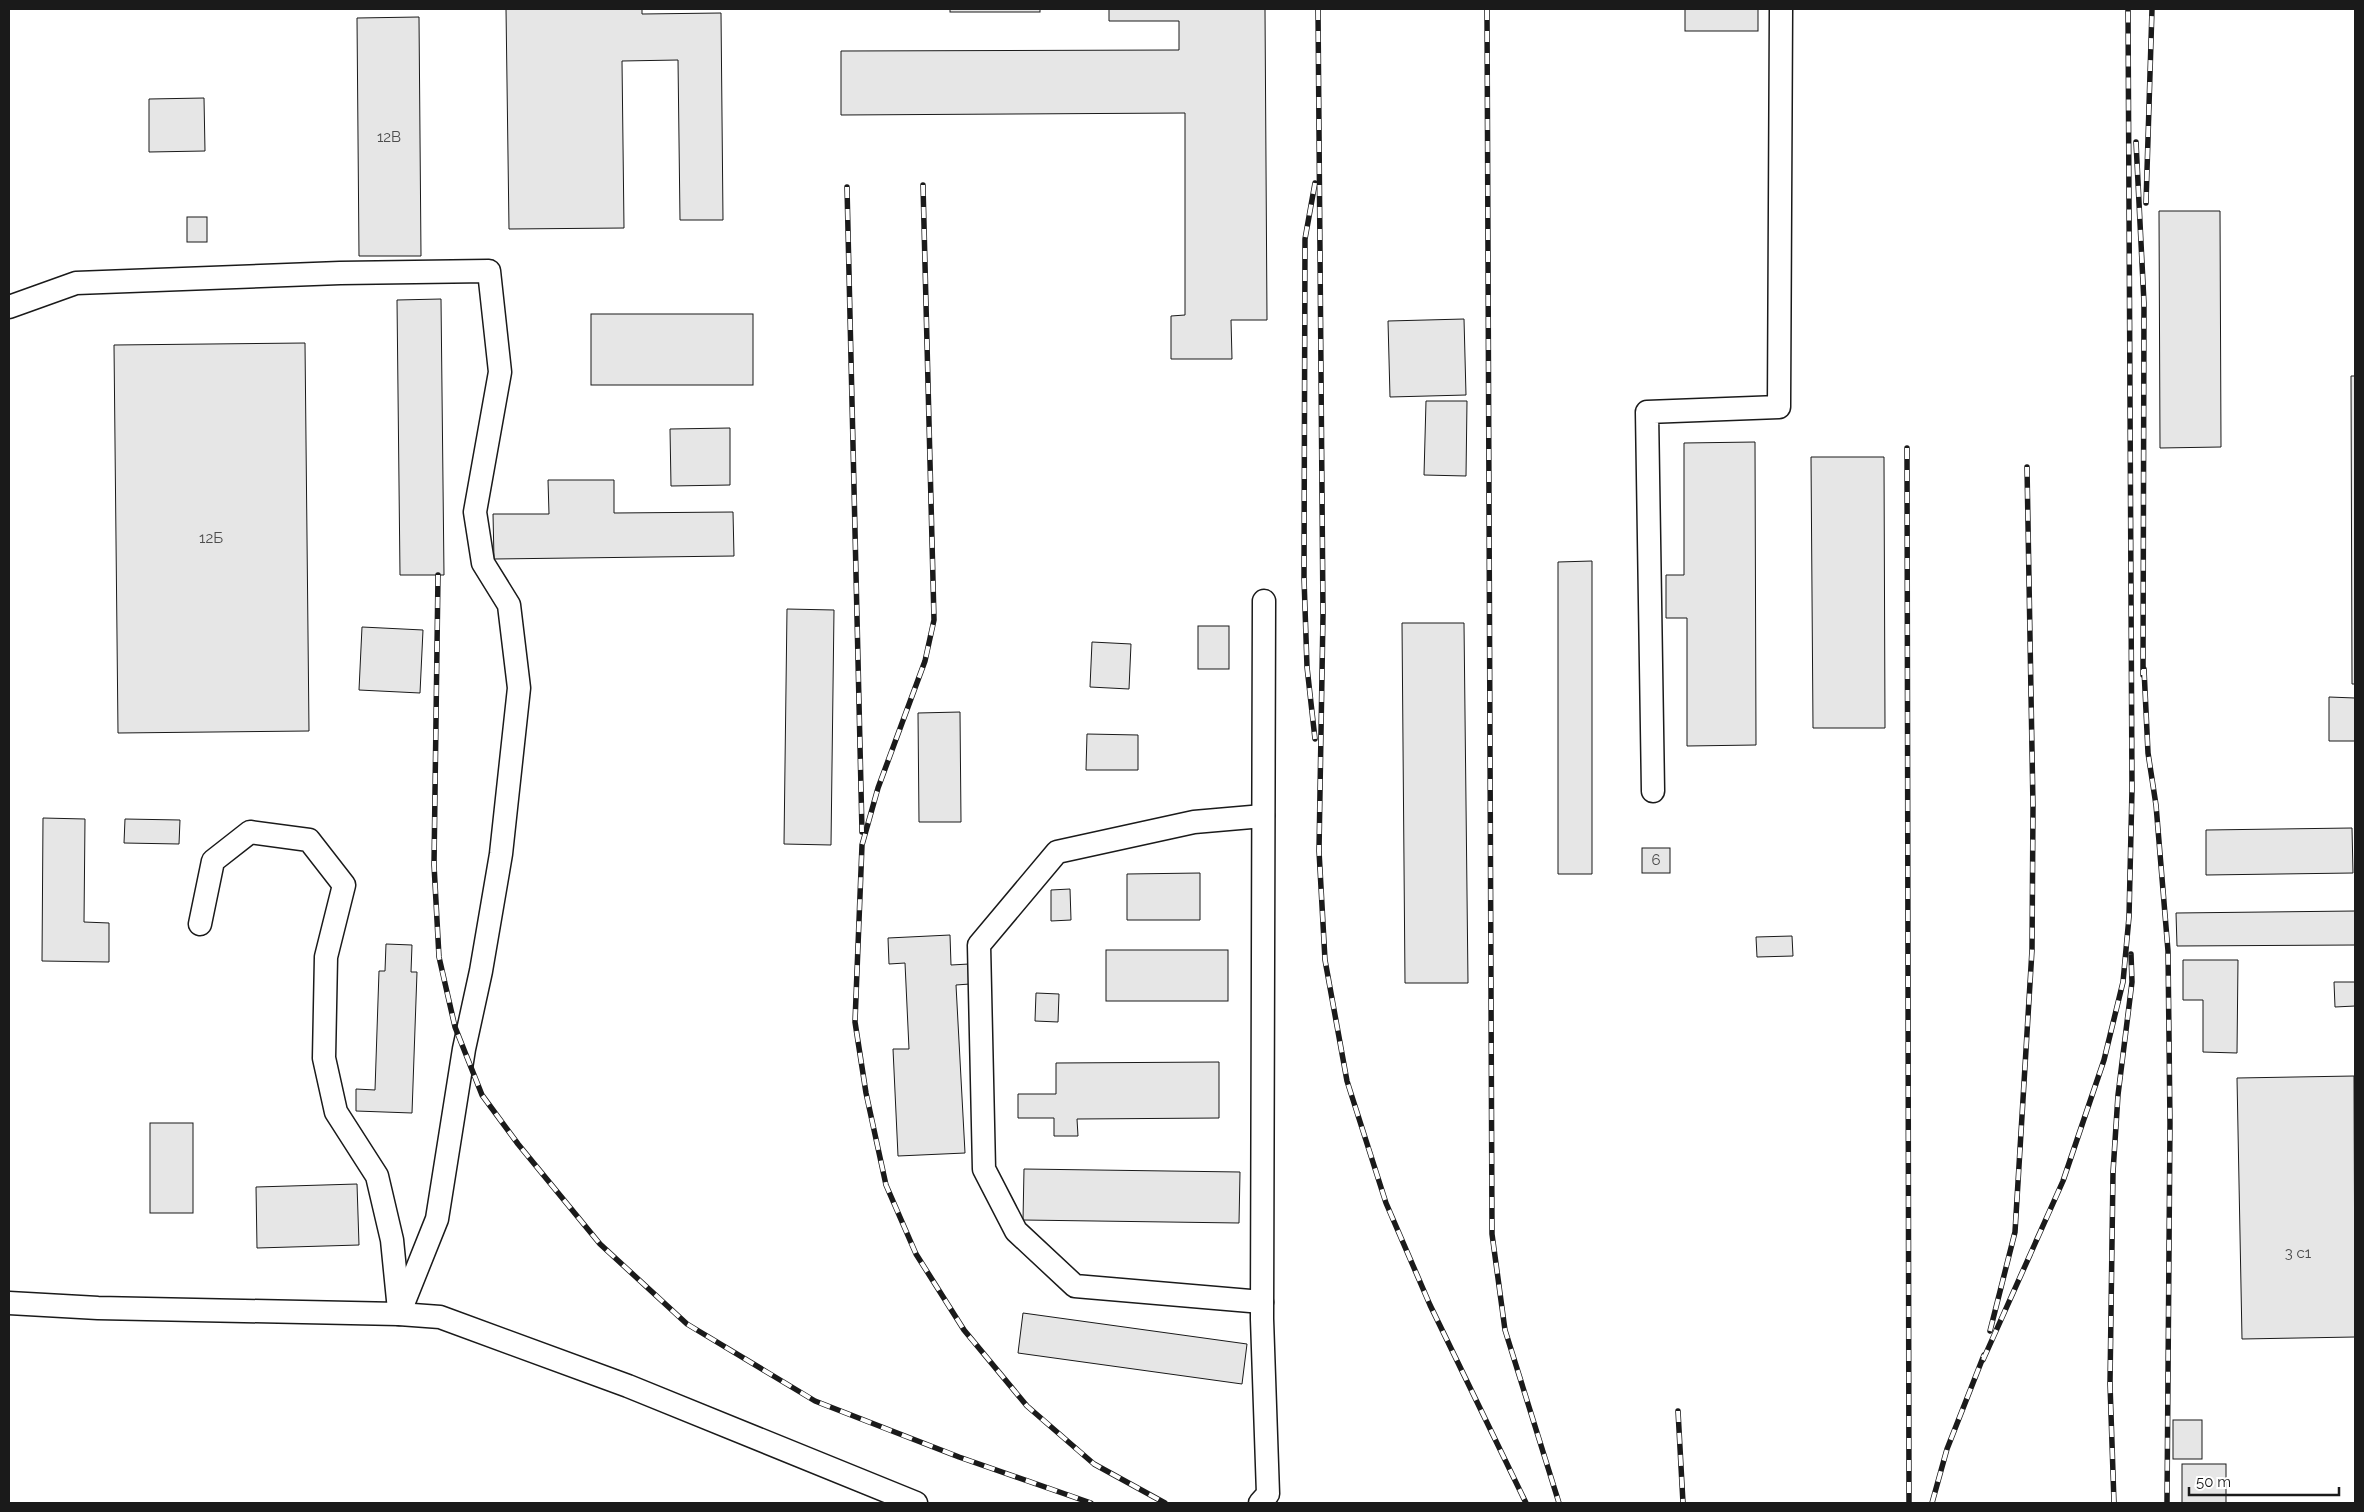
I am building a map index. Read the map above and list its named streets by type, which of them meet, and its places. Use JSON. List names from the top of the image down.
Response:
{
  "house_numbers": [
    "12В",
    "12Б",
    "6",
    "3 с1"
  ],
  "scale_bar": "50 m"
}
